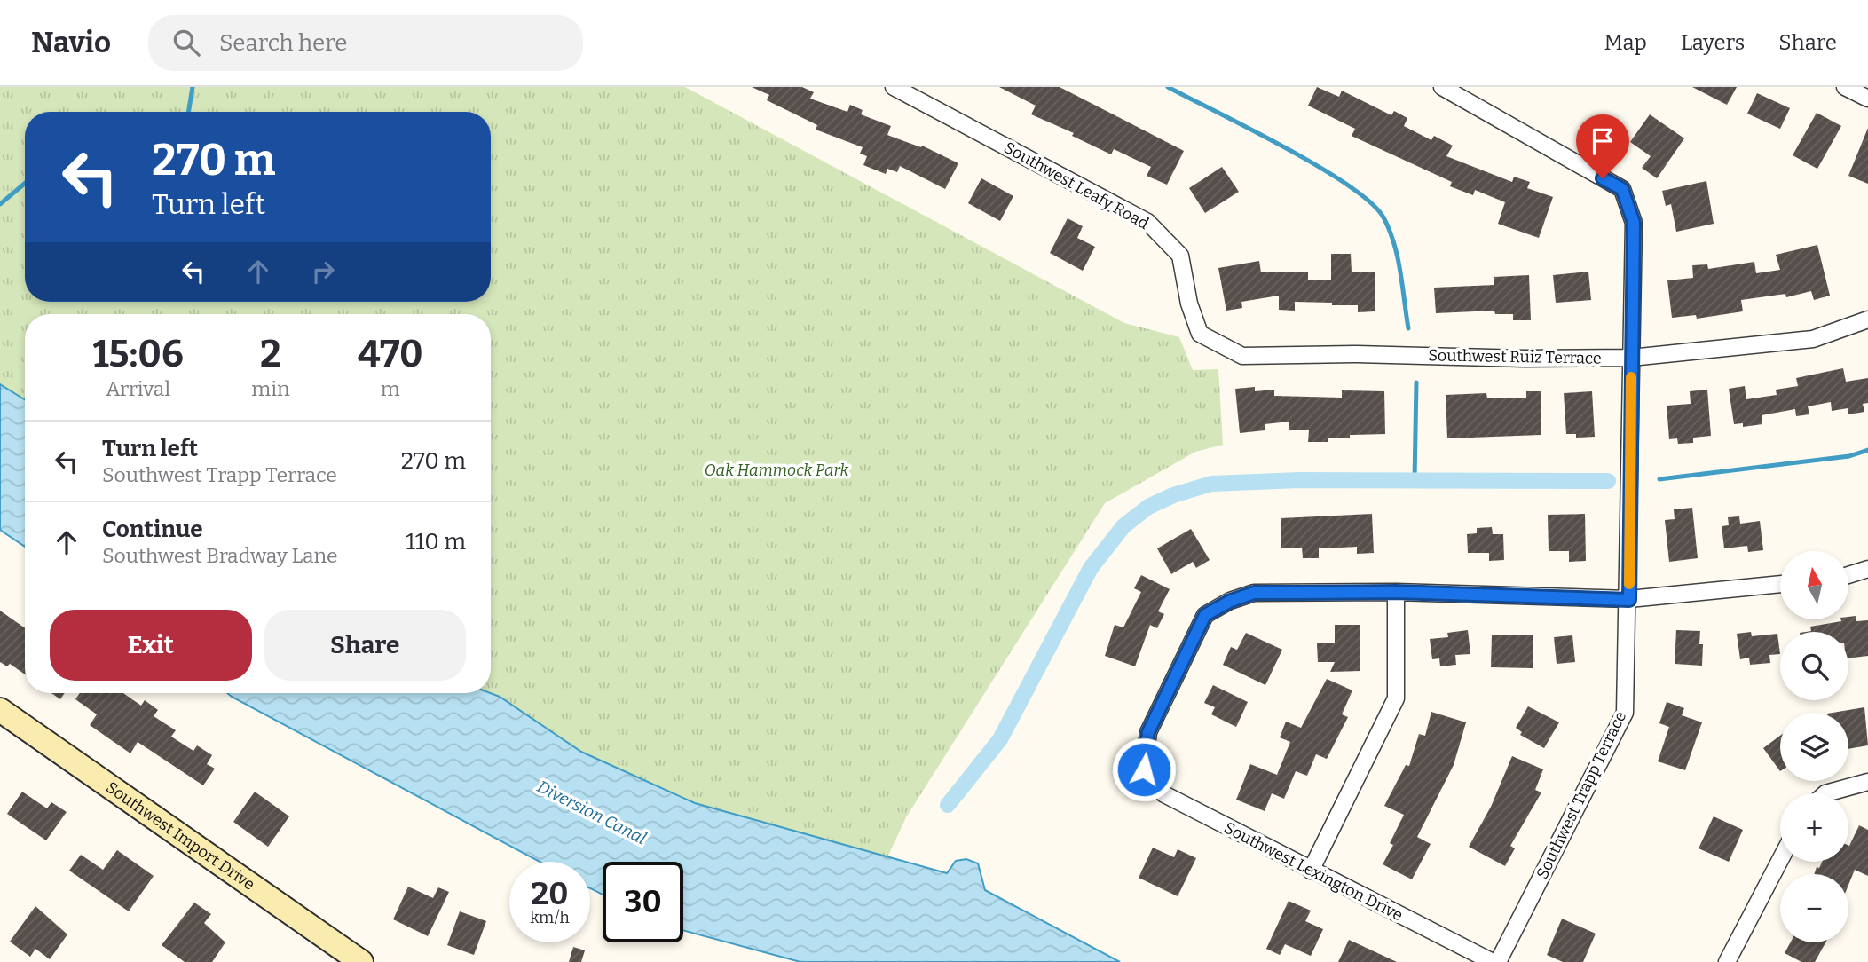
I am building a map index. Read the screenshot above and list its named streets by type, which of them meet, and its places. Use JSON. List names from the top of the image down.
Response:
{
  "streets": {
    "street": [
      "Southwest Leafy Road",
      "Southwest Ruiz Terrace",
      "Southwest Trapp Terrace",
      "Southwest Import Drive",
      "Southwest Lexington Drive"
    ]
  },
  "crossings": [
    ["Southwest Leafy Road", "Southwest Ruiz Terrace"],
    ["Southwest Ruiz Terrace", "Southwest Trapp Terrace"]
  ],
  "water": ["Diversion Canal"],
  "parks": ["Oak Hammock Park"],
  "north": "top",
  "page": {
    "header": "Navio",
    "search": "Search here",
    "nav": ["Map", "Layers", "Share"],
    "turn": ["270 m", "Turn left"],
    "eta": [
      "15:06",
      "Arrival",
      "2",
      "min",
      "470",
      "m"
    ],
    "list": [
      {
        "name": "Turn left",
        "note": "Southwest Trapp Terrace",
        "value": "270 m"
      },
      {
        "name": "Continue",
        "note": "Southwest Bradway Lane",
        "value": "110 m"
      }
    ],
    "map_buttons": ["+", "−"],
    "buttons": ["Exit", "Share"],
    "speed": "20 km/h",
    "limit": "30"
  }
}
